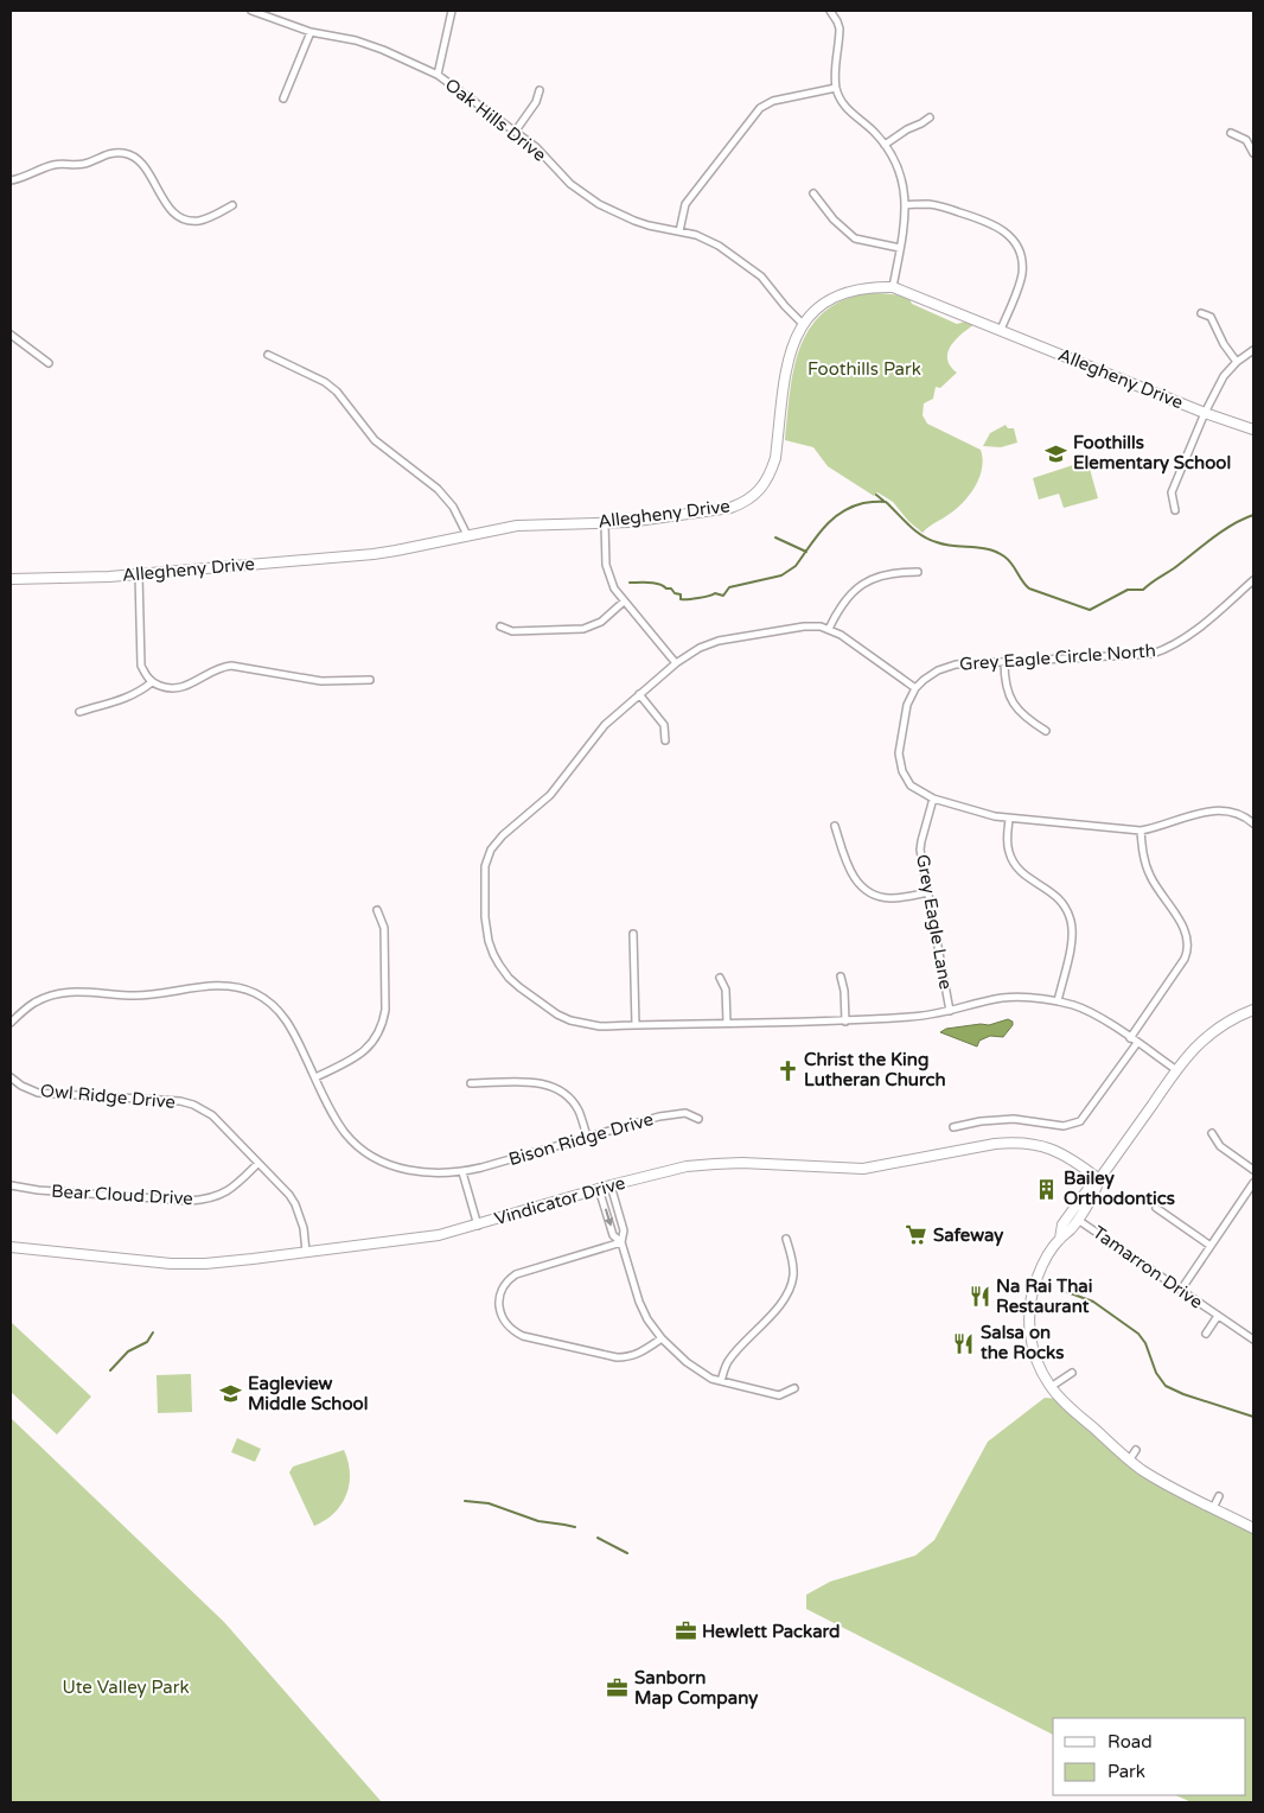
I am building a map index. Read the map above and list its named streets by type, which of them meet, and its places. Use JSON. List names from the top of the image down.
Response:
{
  "streets": {
    "main road": ["Allegheny Drive", "Vindicator Drive"],
    "street": [
      "Oak Hills Drive",
      "Grey Eagle Circle North",
      "Grey Eagle Lane",
      "Owl Ridge Drive",
      "Bison Ridge Drive",
      "Bear Cloud Drive",
      "Tamarron Drive"
    ]
  },
  "crossings": [
    ["Oak Hills Drive", "Allegheny Drive"],
    ["Owl Ridge Drive", "Bear Cloud Drive"],
    ["Owl Ridge Drive", "Vindicator Drive"]
  ],
  "parks": ["Foothills Park", "Ute Valley Park"],
  "places": {
    "school or university": ["Foothills Elementary School", "Eagleview Middle School"],
    "church": ["Christ the King Lutheran Church"],
    "building": ["Bailey Orthodontics"],
    "supermarket": ["Safeway"],
    "restaurant": ["Na Rai Thai Restaurant", "Salsa on the Rocks"],
    "office": ["Hewlett Packard", "Sanborn Map Company"]
  },
  "legend": ["Road", "Park"]
}
